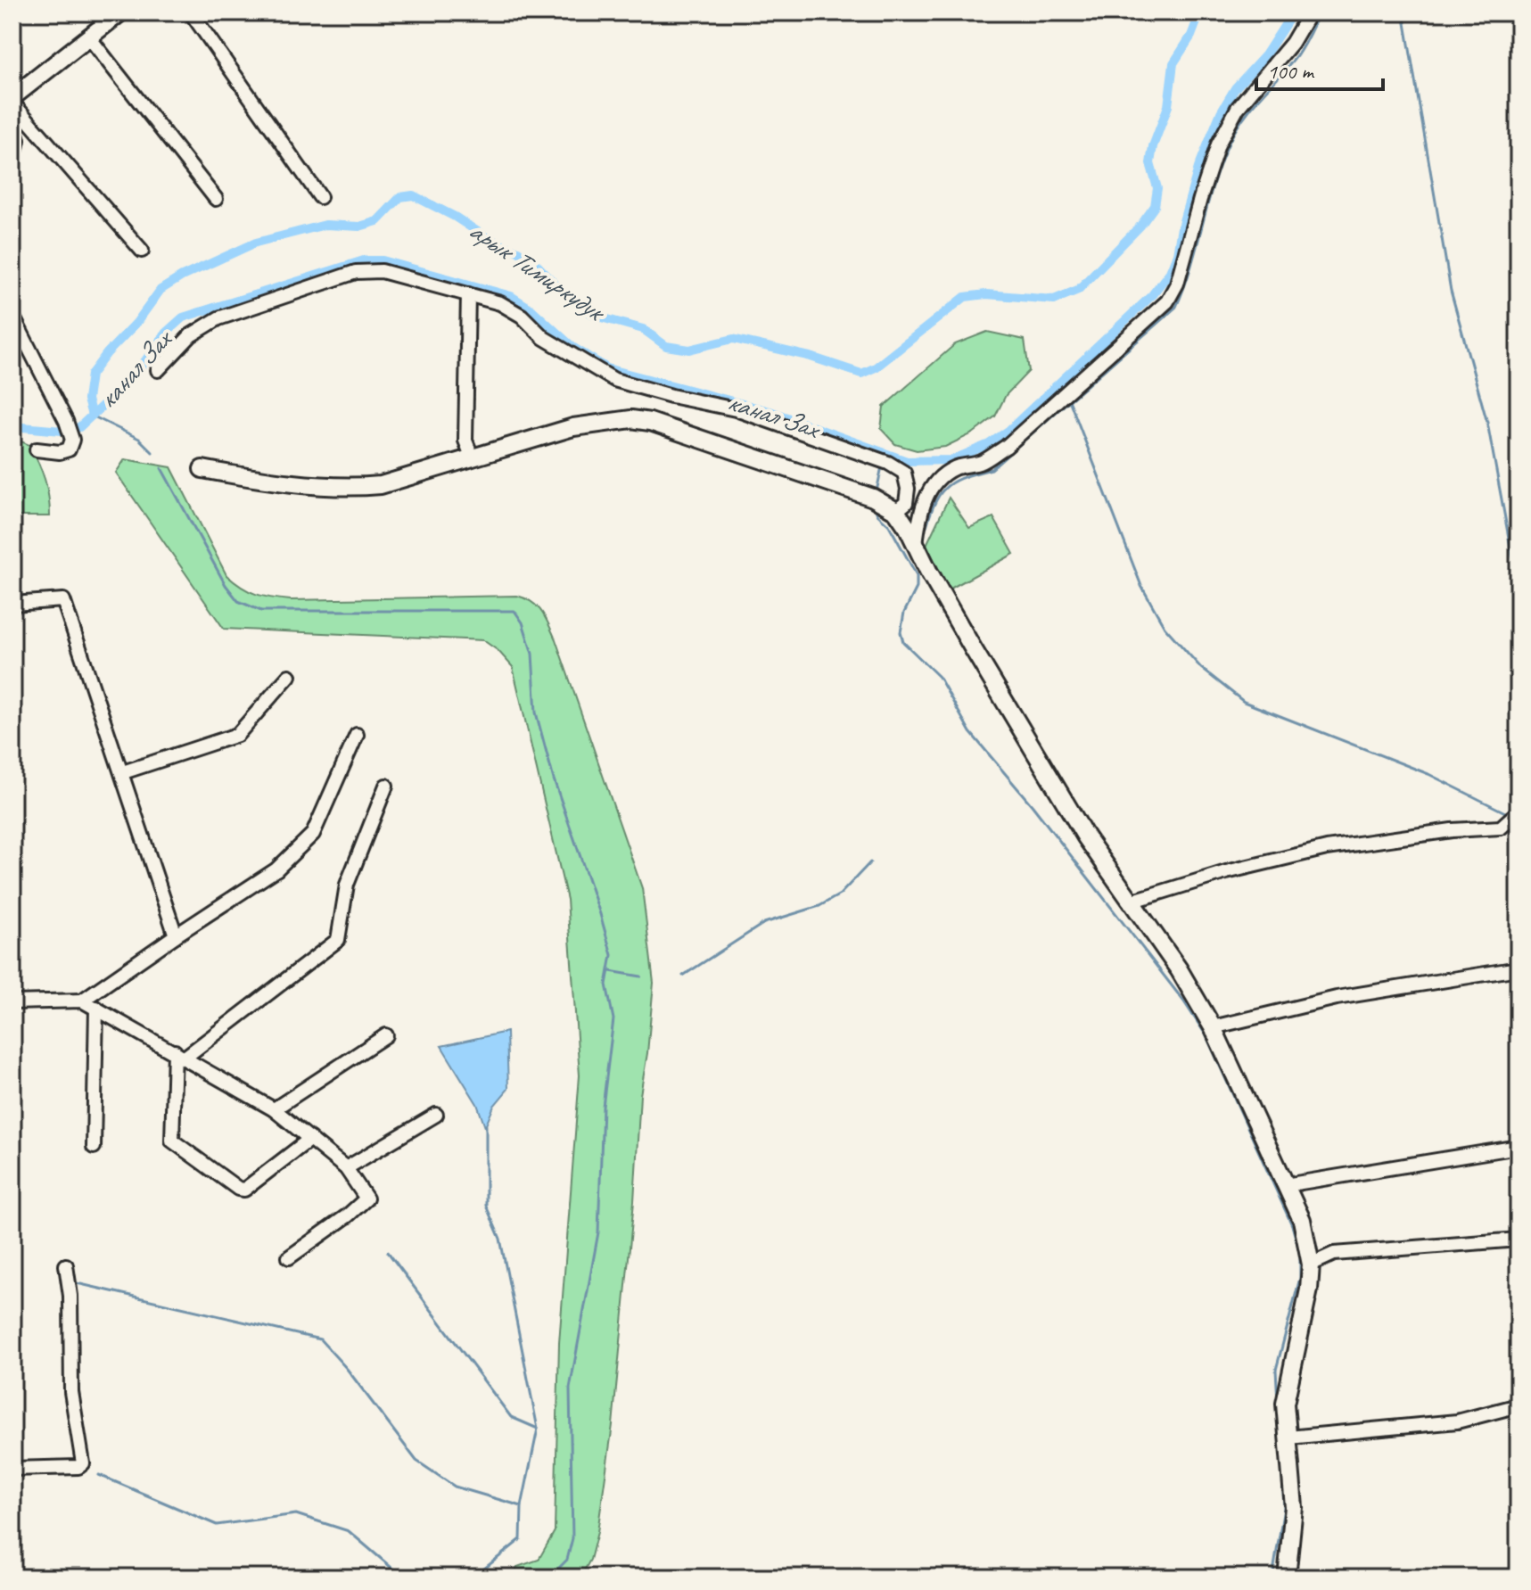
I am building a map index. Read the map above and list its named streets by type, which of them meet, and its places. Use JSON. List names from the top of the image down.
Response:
{
  "water": ["арык Тимиркудук", "канал Зах"],
  "scale_bar": "100 m"
}
